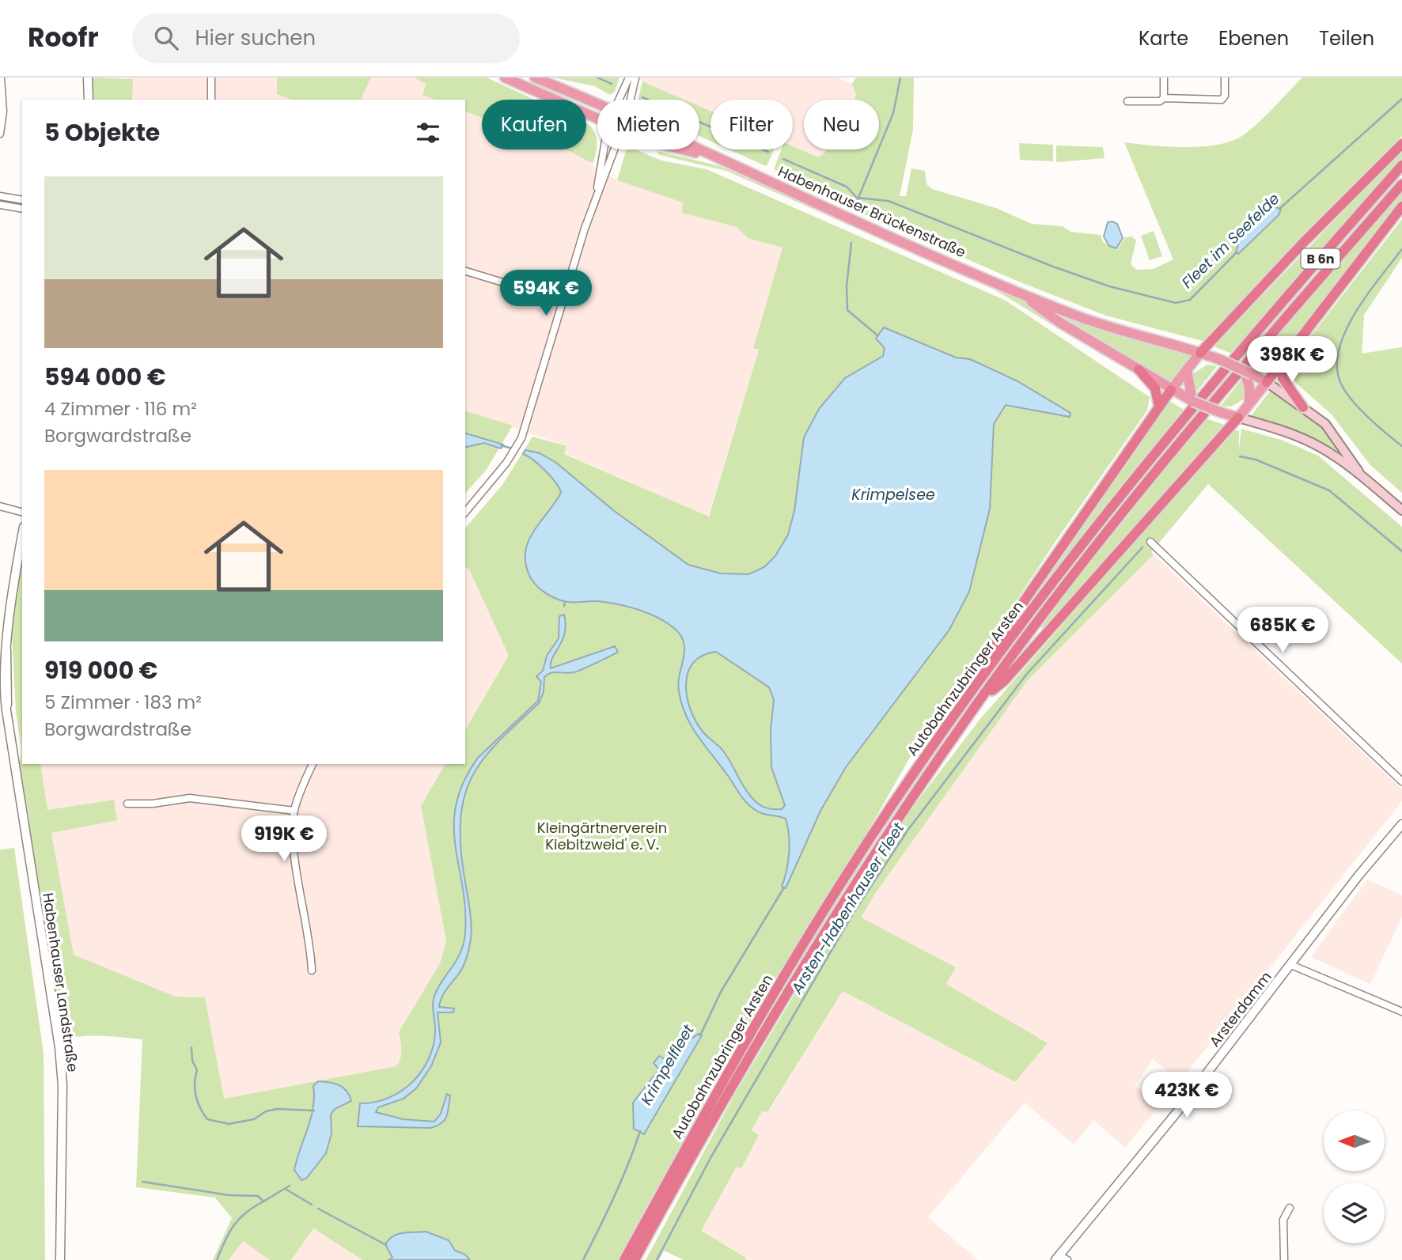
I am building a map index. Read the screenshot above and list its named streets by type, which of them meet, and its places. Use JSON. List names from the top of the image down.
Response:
{
  "streets": {
    "highway": ["B 6n", "Autobahnzubringer Arsten"],
    "main road": ["Habenhauser Brückenstraße"],
    "street": ["Habenhauser Landstraße", "Arsterdamm"]
  },
  "water": [
    "Fleet im Seefelde",
    "Krimpelsee",
    "Arsten-Habenhauser Fleet",
    "Krimpelfleet"
  ],
  "parks": ["Kleingärtnerverein Kiebitzweid' e. V."],
  "north": "left",
  "page": {
    "header": "Roofr",
    "search": "Hier suchen",
    "nav": ["Karte", "Ebenen", "Teilen"],
    "chip": [
      "Kaufen",
      "Mieten",
      "Filter",
      "Neu"
    ],
    "heading": "5 Objekte",
    "list": [
      {
        "name": "594 000 €",
        "note": "4 Zimmer · 116 m² · Borgwardstraße"
      },
      {
        "name": "919 000 €",
        "note": "5 Zimmer · 183 m² · Borgwardstraße"
      }
    ],
    "price": [
      "594K €",
      "398K €",
      "685K €",
      "919K €",
      "423K €"
    ]
  }
}
